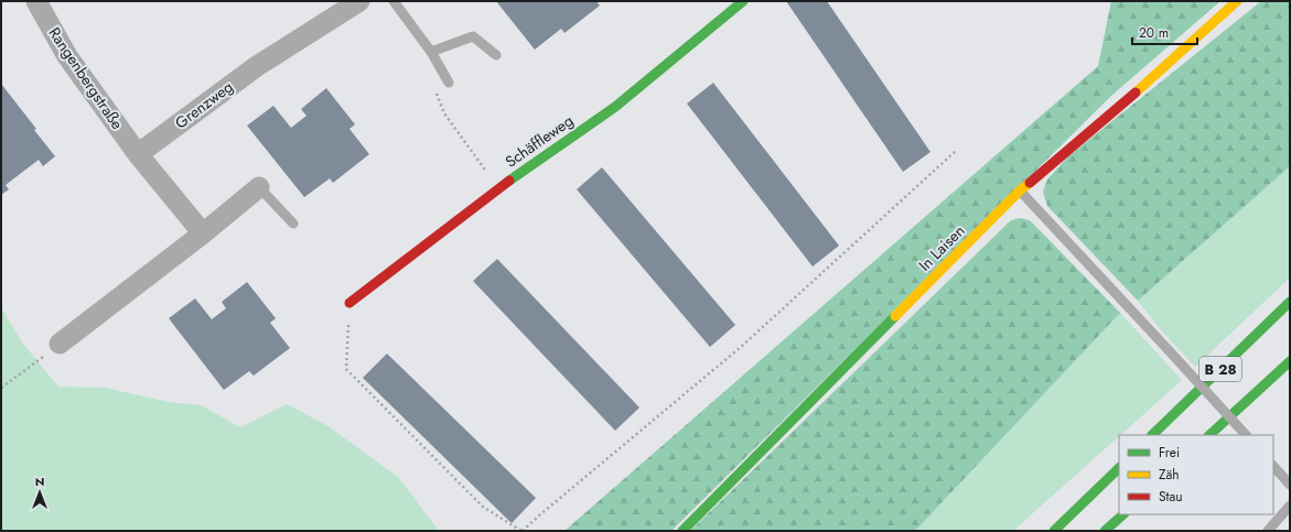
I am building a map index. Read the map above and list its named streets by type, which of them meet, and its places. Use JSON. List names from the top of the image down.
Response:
{
  "streets": {
    "main road": ["Schäffleweg", "In Laisen", "B 28"],
    "street": ["Rangenbergstraße", "Grenzweg"]
  },
  "crossings": [
    ["Rangenbergstraße", "Grenzweg"]
  ],
  "legend": ["Frei", "Zäh", "Stau"],
  "scale_bar": "20 m",
  "north": "top"
}
